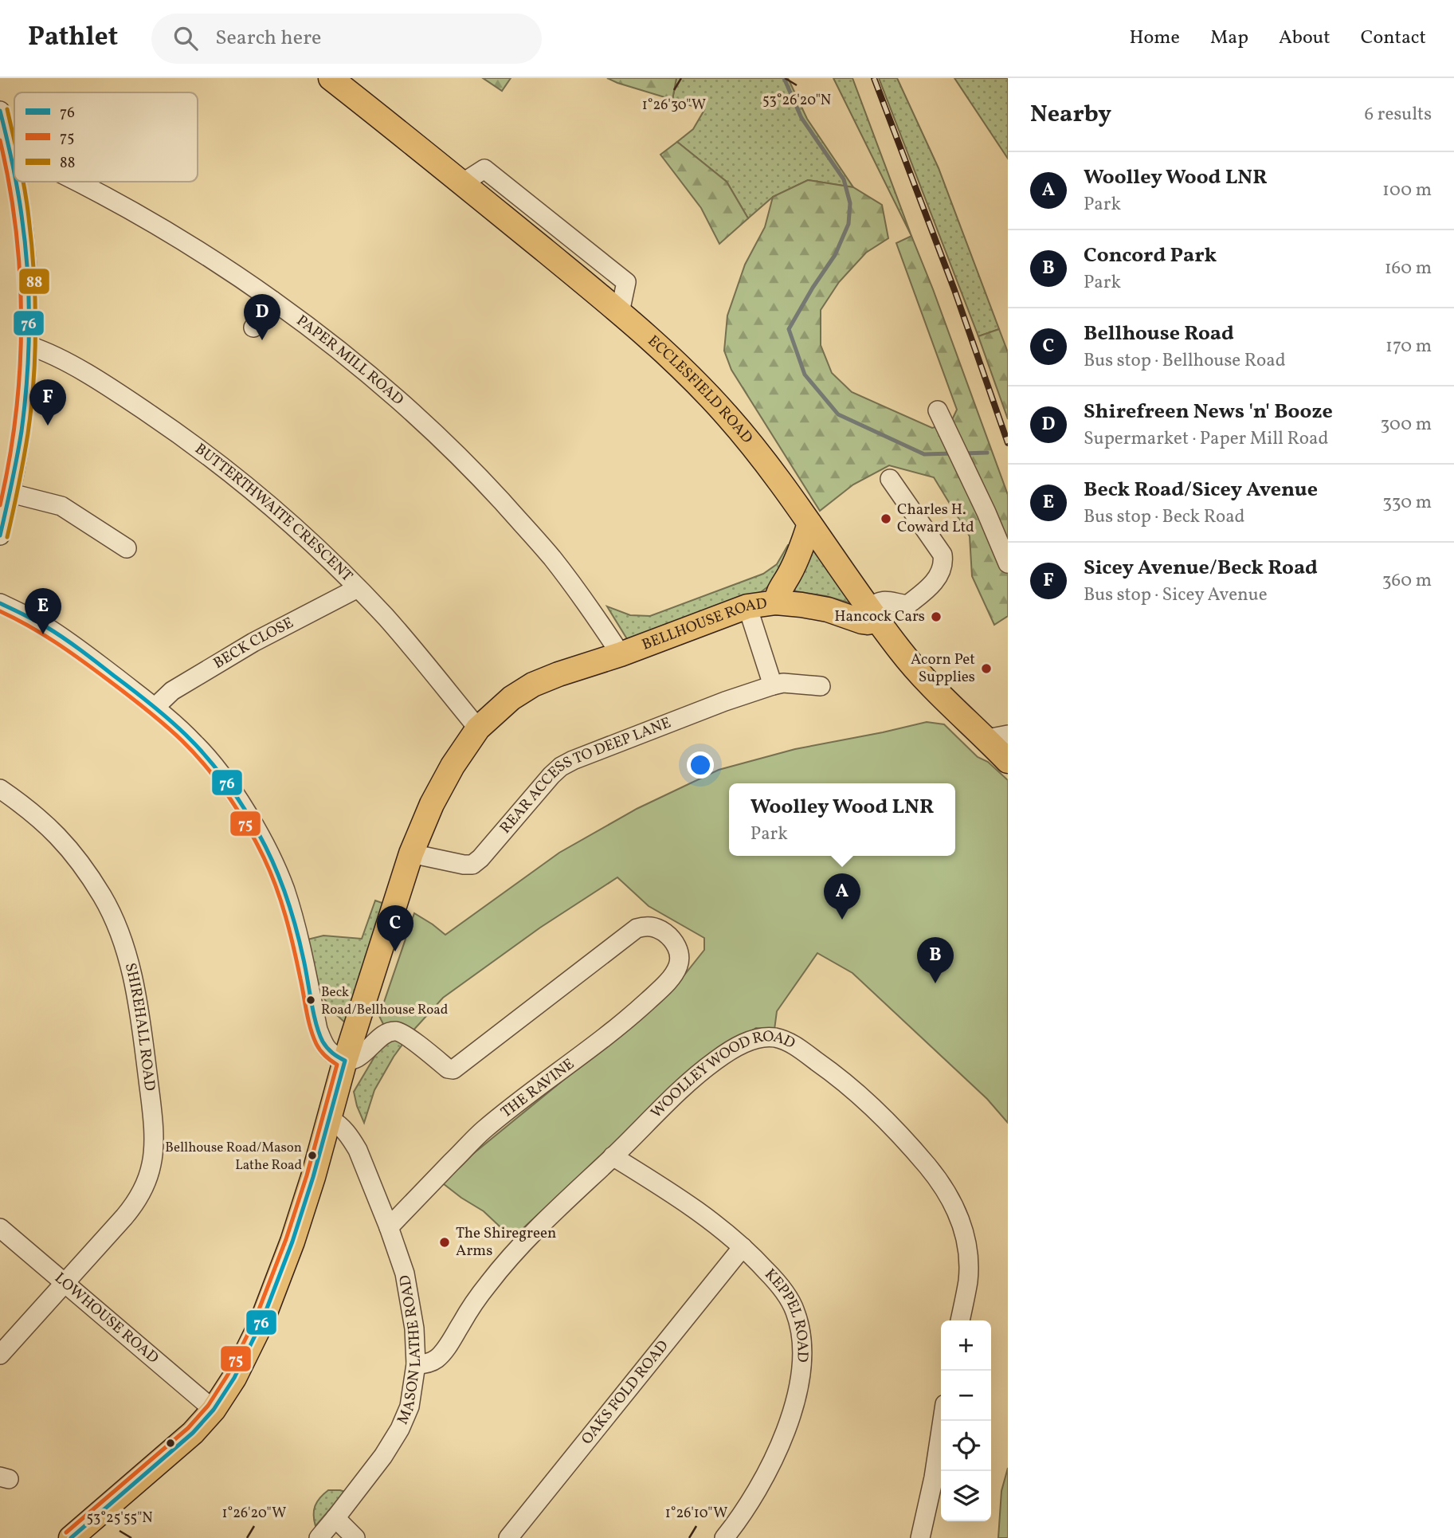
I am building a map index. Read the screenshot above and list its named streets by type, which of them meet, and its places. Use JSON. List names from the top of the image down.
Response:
{
  "streets": {
    "main road": ["ECCLESFIELD ROAD", "BELLHOUSE ROAD"],
    "street": [
      "PAPER MILL ROAD",
      "BUTTERTHWAITE CRESCENT",
      "BECK CLOSE",
      "REAR ACCESS TO DEEP LANE",
      "SHIREHALL ROAD",
      "WOOLLEY WOOD ROAD",
      "THE RAVINE",
      "LOWHOUSE ROAD",
      "KEPPEL ROAD",
      "MASON LATHE ROAD",
      "OAKS FOLD ROAD"
    ]
  },
  "crossings": [
    ["PAPER MILL ROAD", "BELLHOUSE ROAD"],
    ["ECCLESFIELD ROAD", "BELLHOUSE ROAD"],
    ["BUTTERTHWAITE CRESCENT", "BELLHOUSE ROAD"],
    ["BUTTERTHWAITE CRESCENT", "BECK CLOSE"],
    ["BELLHOUSE ROAD", "REAR ACCESS TO DEEP LANE"],
    ["BELLHOUSE ROAD", "THE RAVINE"],
    ["BELLHOUSE ROAD", "LOWHOUSE ROAD"],
    ["BELLHOUSE ROAD", "MASON LATHE ROAD"],
    ["SHIREHALL ROAD", "LOWHOUSE ROAD"],
    ["WOOLLEY WOOD ROAD", "KEPPEL ROAD"],
    ["WOOLLEY WOOD ROAD", "MASON LATHE ROAD"],
    ["THE RAVINE", "MASON LATHE ROAD"],
    ["KEPPEL ROAD", "OAKS FOLD ROAD"]
  ],
  "places": [
    "Charles H. Coward Ltd",
    "Hancock Cars",
    "Acorn Pet Supplies",
    "Beck Road/Bellhouse Road",
    "Bellhouse Road/Mason Lathe Road",
    "The Shiregreen Arms"
  ],
  "lines": ["transit line 88", "transit line 76", "transit line 75"],
  "legend": ["76", "75", "88"],
  "page": {
    "header": "Pathlet",
    "search": "Search here",
    "nav": [
      "Home",
      "Map",
      "About",
      "Contact"
    ],
    "heading": ["Nearby", "6 results"],
    "list": [
      {
        "mark": "A",
        "name": "Woolley Wood LNR",
        "note": "Park",
        "value": "100 m"
      },
      {
        "mark": "B",
        "name": "Concord Park",
        "note": "Park",
        "value": "160 m"
      },
      {
        "mark": "C",
        "name": "Bellhouse Road",
        "note": "Bus stop · Bellhouse Road",
        "value": "170 m"
      },
      {
        "mark": "D",
        "name": "Shirefreen News 'n' Booze",
        "note": "Supermarket · Paper Mill Road",
        "value": "300 m"
      },
      {
        "mark": "E",
        "name": "Beck Road/Sicey Avenue",
        "note": "Bus stop · Beck Road",
        "value": "330 m"
      },
      {
        "mark": "F",
        "name": "Sicey Avenue/Beck Road",
        "note": "Bus stop · Sicey Avenue",
        "value": "360 m"
      }
    ],
    "pins": [
      "D",
      "F",
      "E",
      "A",
      "C",
      "B"
    ],
    "popup": ["Woolley Wood LNR", "Park"],
    "map_buttons": ["+", "−"]
  },
  "coordinates": [
    "53°26'20\"N",
    "1°26'30\"W",
    "1°26'20\"W",
    "1°26'10\"W",
    "53°25'55\"N"
  ]
}
